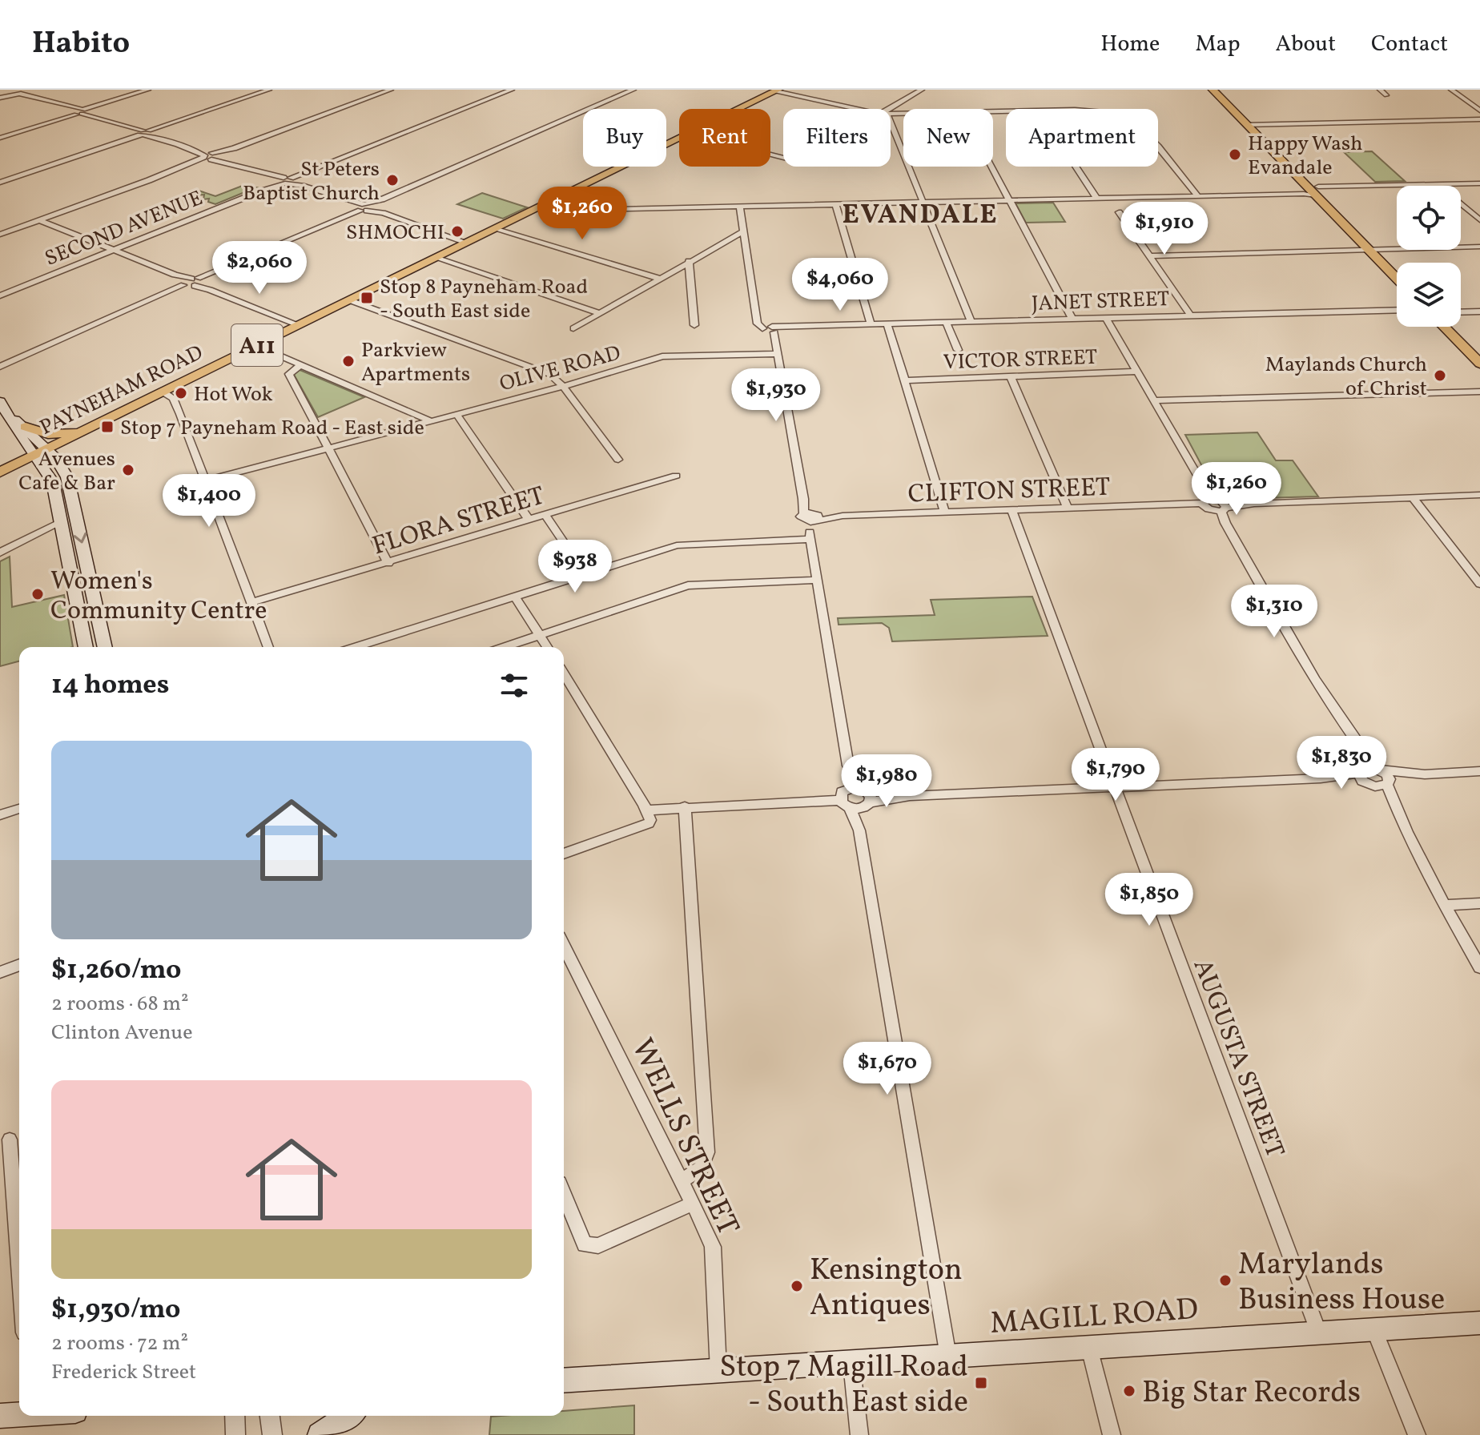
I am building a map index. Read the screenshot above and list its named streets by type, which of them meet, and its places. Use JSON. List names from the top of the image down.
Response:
{
  "streets": {
    "main road": ["A11", "PAYNEHAM ROAD", "MAGILL ROAD"],
    "street": [
      "SECOND AVENUE",
      "JANET STREET",
      "VICTOR STREET",
      "OLIVE ROAD",
      "CLIFTON STREET",
      "FLORA STREET",
      "AUGUSTA STREET",
      "WELLS STREET"
    ]
  },
  "crossings": [
    ["A11", "PAYNEHAM ROAD"],
    ["CLIFTON STREET", "AUGUSTA STREET"],
    ["AUGUSTA STREET", "MAGILL ROAD"],
    ["WELLS STREET", "MAGILL ROAD"]
  ],
  "districts": ["EVANDALE"],
  "places": {
    "other": [
      "Happy Wash Evandale",
      "St Peters Baptist Church",
      "SHMOCHI",
      "Parkview Apartments",
      "Maylands Church of Christ",
      "Hot Wok",
      "Avenues Cafe & Bar",
      "Women's Community Centre",
      "Marylands Business House",
      "Kensington Antiques",
      "Big Star Records"
    ],
    "transit": ["Stop 8 Payneham Road - South East side", "Stop 7 Payneham Road - East side", "Stop 7 Magill Road - South East side"]
  },
  "page": {
    "header": "Habito",
    "nav": [
      "Home",
      "Map",
      "About",
      "Contact"
    ],
    "chip": [
      "Buy",
      "Rent",
      "Filters",
      "New",
      "Apartment"
    ],
    "price": [
      "$1,260",
      "$1,910",
      "$2,060",
      "$4,060",
      "$1,930",
      "$1,260",
      "$1,400",
      "$938",
      "$1,310",
      "$1,830",
      "$1,790",
      "$1,980",
      "$1,850",
      "$1,670"
    ],
    "heading": "14 homes",
    "list": [
      {
        "name": "$1,260/mo",
        "note": "2 rooms · 68 m² · Clinton Avenue"
      },
      {
        "name": "$1,930/mo",
        "note": "2 rooms · 72 m² · Frederick Street"
      }
    ]
  }
}
